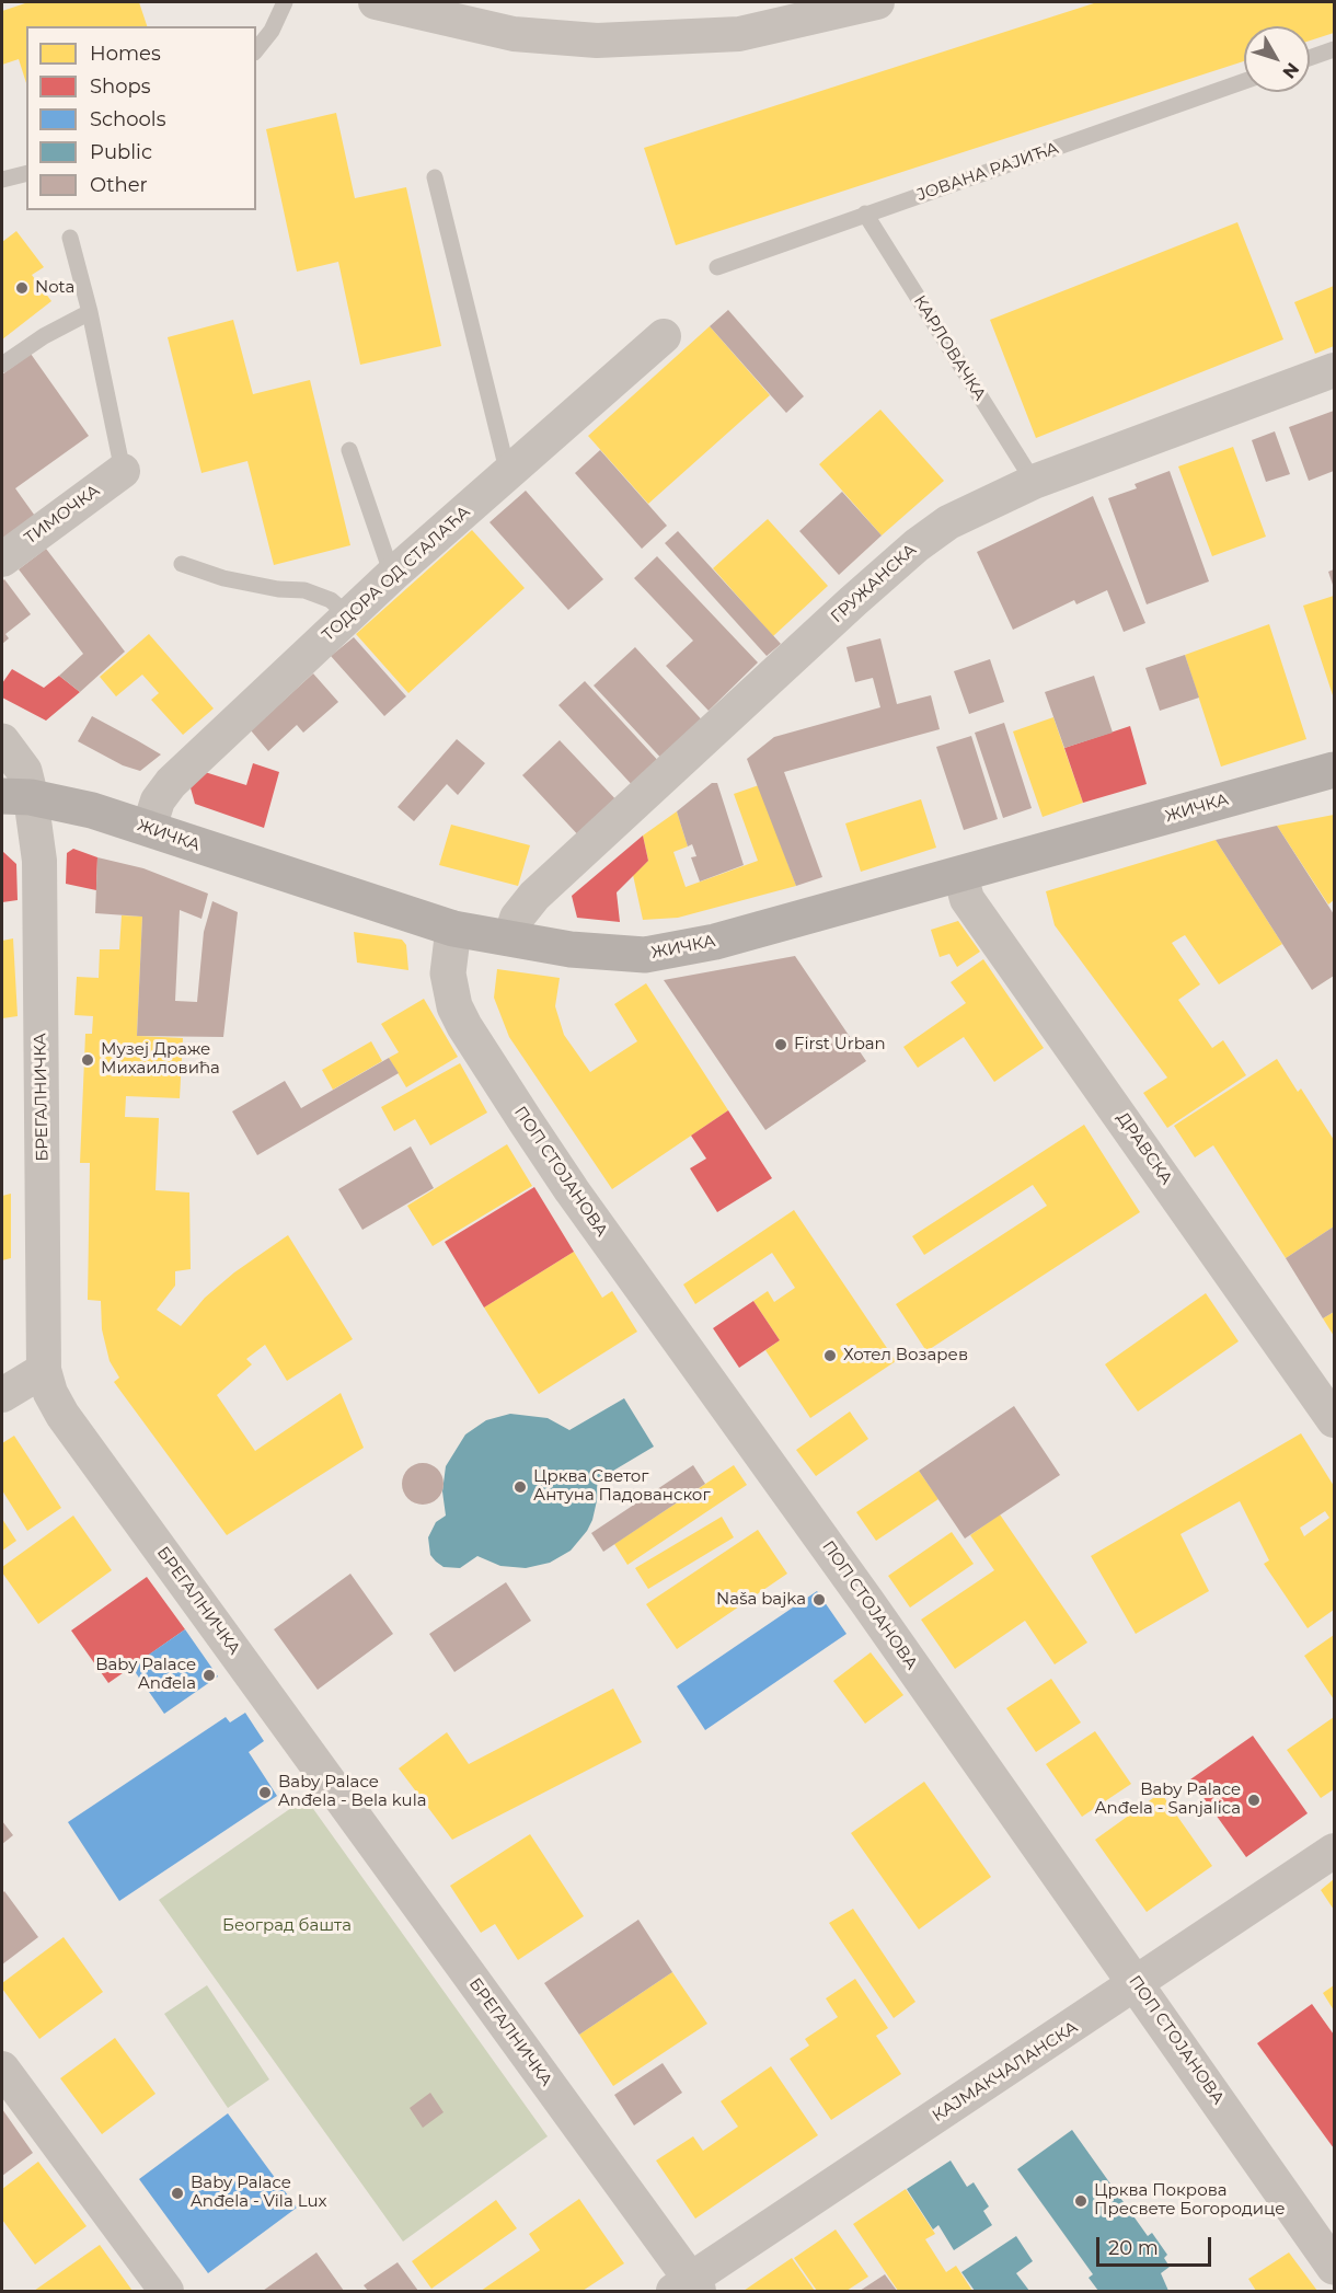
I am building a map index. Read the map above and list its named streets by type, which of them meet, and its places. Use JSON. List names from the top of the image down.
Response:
{
  "streets": {
    "main road": ["ЖИЧКА"],
    "street": [
      "ТИМОЧКА",
      "ТОДОРА ОД СТАЛАЋА",
      "ГРУЖАНСКА",
      "БРЕГАЛНИЧКА",
      "ДРАВСКА",
      "ПОП СТОЈАНОВА",
      "КАЈМАКЧАЛАНСКА"
    ],
    "lane": ["ЈОВАНА РАЈИЋА", "КАРЛОВАЧКА"]
  },
  "crossings": [
    ["ЈОВАНА РАЈИЋА", "КАРЛОВАЧКА"],
    ["КАРЛОВАЧКА", "ГРУЖАНСКА"],
    ["ТОДОРА ОД СТАЛАЋА", "ЖИЧКА"],
    ["ГРУЖАНСКА", "ЖИЧКА"],
    ["ЖИЧКА", "БРЕГАЛНИЧКА"],
    ["ЖИЧКА", "ДРАВСКА"],
    ["ЖИЧКА", "ПОП СТОЈАНОВА"],
    ["БРЕГАЛНИЧКА", "КАЈМАКЧАЛАНСКА"],
    ["ПОП СТОЈАНОВА", "КАЈМАКЧАЛАНСКА"]
  ],
  "parks": ["Београд башта"],
  "places": [
    "Nota",
    "First Urban",
    "Музеј Драже Михаиловића",
    "Хотел Возарев",
    "Црква Светог Антуна Падованског",
    "Naša bajka",
    "Baby Palace Anđela",
    "Baby Palace Anđela - Bela kula",
    "Baby Palace Anđela - Sanjalica",
    "Baby Palace Anđela - Vila Lux",
    "Црква Покрова Пресвете Богородице"
  ],
  "legend": [
    "Homes",
    "Shops",
    "Schools",
    "Public",
    "Other"
  ],
  "scale_bar": "20 m",
  "north": "bottom right"
}
